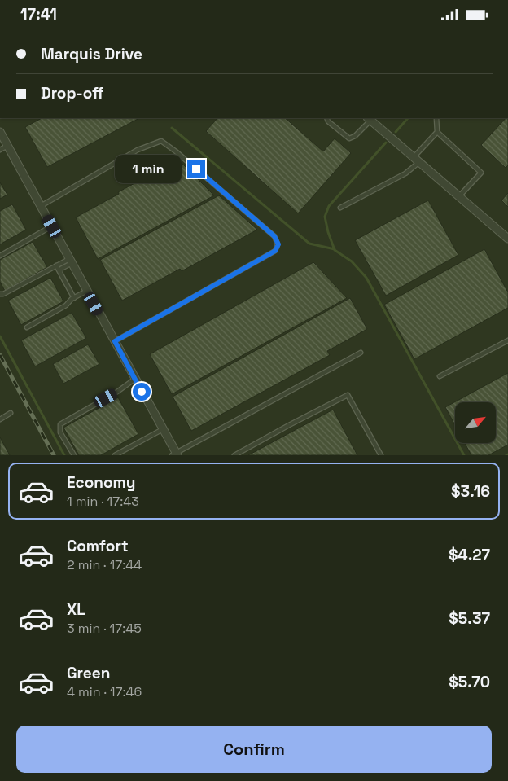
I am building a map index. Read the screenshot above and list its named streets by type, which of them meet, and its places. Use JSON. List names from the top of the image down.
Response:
{
  "north": "top right",
  "page": {
    "status": "17:41",
    "banner": ["Marquis Drive", "Drop-off"],
    "bubble": "1 min",
    "list": [
      {
        "name": "Economy",
        "note": "1 min · 17:43",
        "value": "$3.16"
      },
      {
        "name": "Comfort",
        "note": "2 min · 17:44",
        "value": "$4.27"
      },
      {
        "name": "XL",
        "note": "3 min · 17:45",
        "value": "$5.37"
      },
      {
        "name": "Green",
        "note": "4 min · 17:46",
        "value": "$5.70"
      }
    ],
    "buttons": "Confirm"
  }
}
